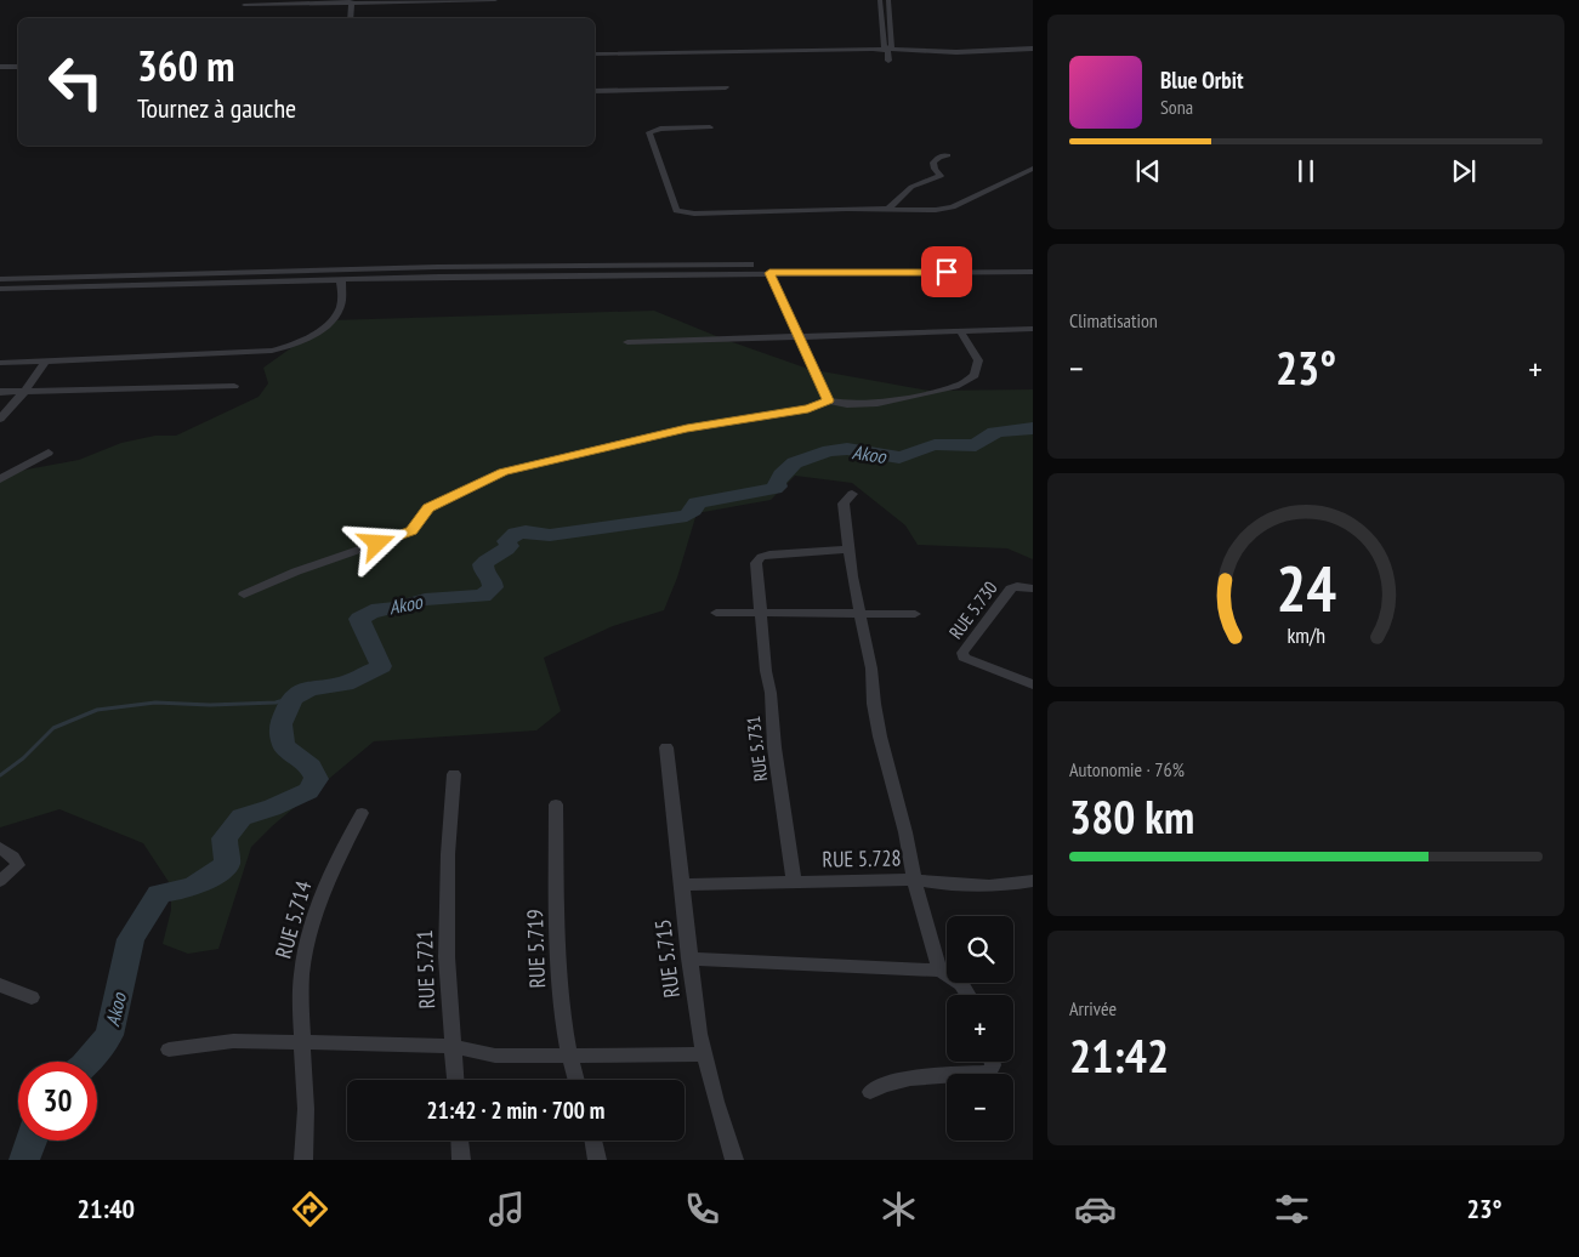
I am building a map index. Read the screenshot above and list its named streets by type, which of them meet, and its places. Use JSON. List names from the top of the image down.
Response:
{
  "streets": {
    "street": [
      "RUE 5.730",
      "RUE 5.731",
      "RUE 5.728",
      "RUE 5.714",
      "RUE 5.719",
      "RUE 5.715",
      "RUE 5.721"
    ]
  },
  "crossings": [
    ["RUE 5.731", "RUE 5.728"],
    ["RUE 5.728", "RUE 5.715"]
  ],
  "water": ["Akoo"],
  "page": {
    "turn": ["360 m", "Tournez à gauche"],
    "song": ["Blue Orbit", "Sona"],
    "tile": [
      "Climatisation",
      ["Autonomie · 76%", "380 km"],
      ["Arrivée", "21:42"]
    ],
    "heat": ["−", "23°", "+"],
    "map_buttons": ["+", "−"],
    "limit": "30",
    "trip": "21:42 · 2 min · 700 m",
    "tabs": ["21:40", "23°"],
    "gauge": ["24", "km/h"]
  }
}
